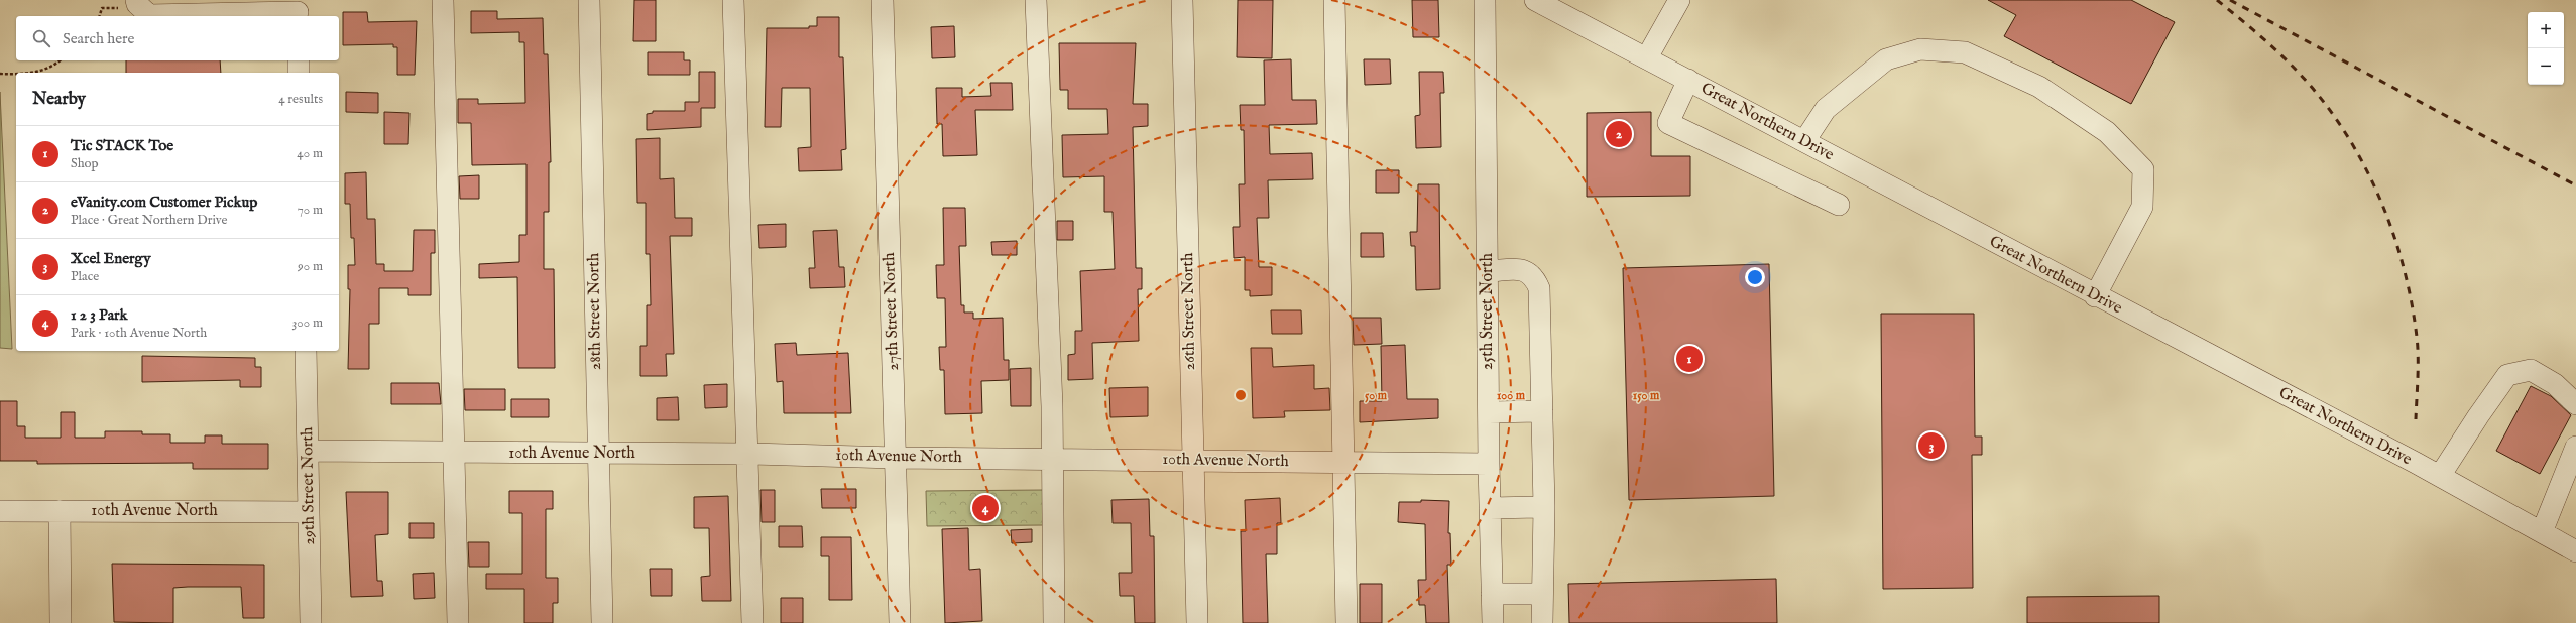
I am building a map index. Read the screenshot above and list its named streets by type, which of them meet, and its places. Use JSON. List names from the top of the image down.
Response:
{
  "streets": {
    "street": [
      "Great Northern Drive",
      "28th Street North",
      "27th Street North",
      "26th Street North",
      "25th Street North",
      "10th Avenue North",
      "29th Street North"
    ]
  },
  "crossings": [
    ["28th Street North", "10th Avenue North"],
    ["27th Street North", "10th Avenue North"],
    ["26th Street North", "10th Avenue North"],
    ["25th Street North", "10th Avenue North"],
    ["10th Avenue North", "29th Street North"]
  ],
  "page": {
    "map_buttons": ["+", "−"],
    "search": "Search here",
    "heading": ["Nearby", "4 results"],
    "pins": [
      "2",
      "1",
      "3",
      "4"
    ],
    "list": [
      {
        "mark": "1",
        "name": "Tic STACK Toe",
        "note": "Shop",
        "value": "40 m"
      },
      {
        "mark": "2",
        "name": "eVanity.com Customer Pickup",
        "note": "Place · Great Northern Drive",
        "value": "70 m"
      },
      {
        "mark": "3",
        "name": "Xcel Energy",
        "note": "Place",
        "value": "90 m"
      },
      {
        "mark": "4",
        "name": "1 2 3 Park",
        "note": "Park · 10th Avenue North",
        "value": "300 m"
      }
    ]
  },
  "rings": ["50 m", "100 m", "150 m"]
}
